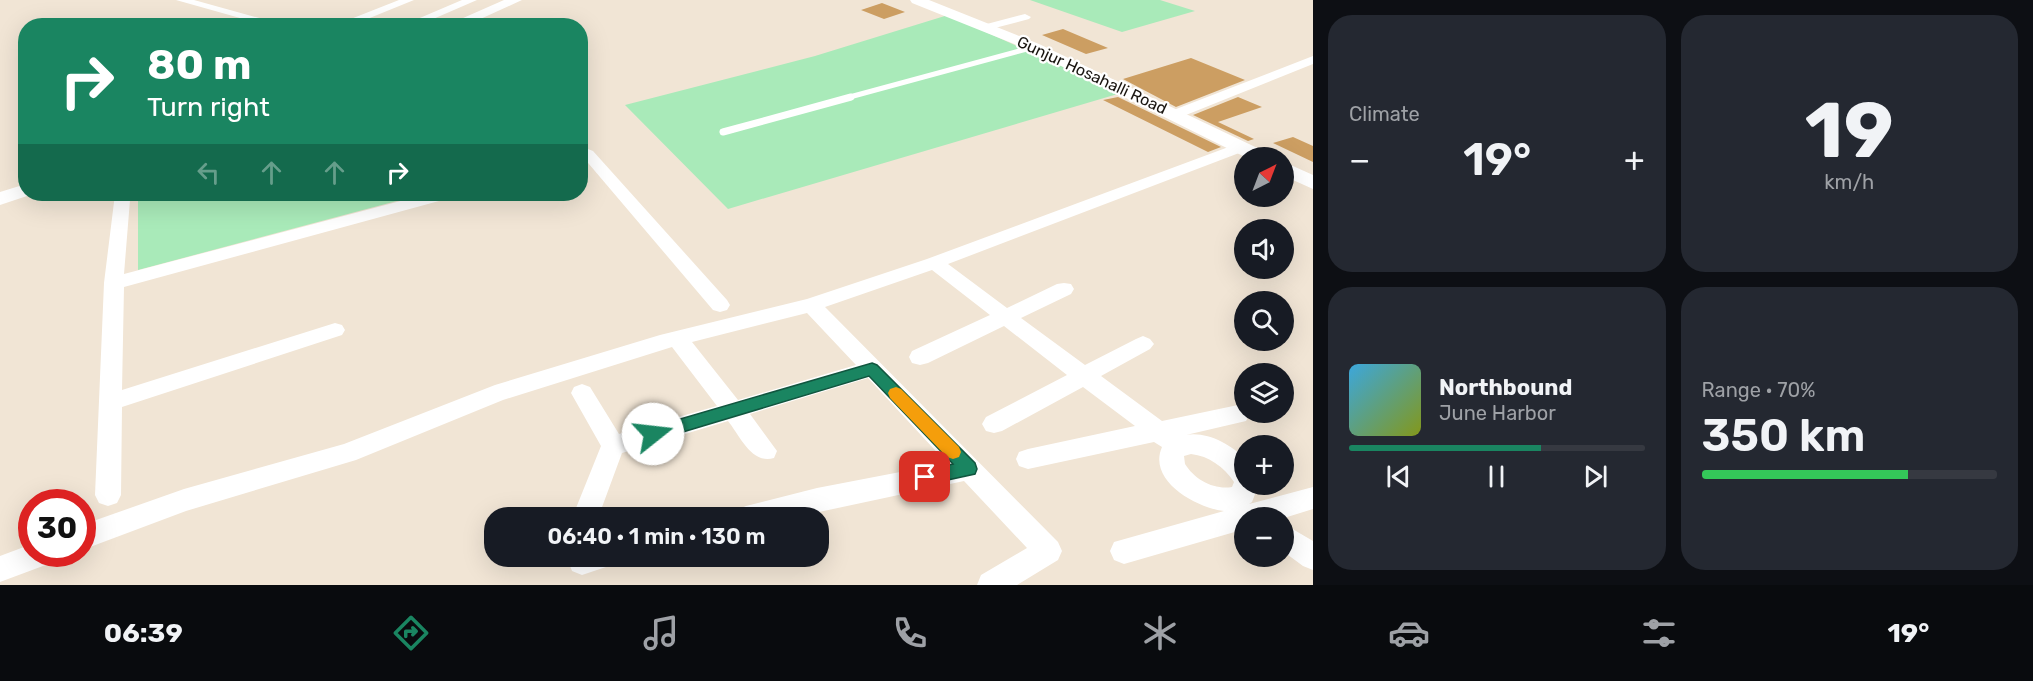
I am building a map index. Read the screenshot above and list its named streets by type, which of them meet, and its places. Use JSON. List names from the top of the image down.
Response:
{
  "streets": {
    "street": ["Gunjur Hosahalli Road"]
  },
  "north": "top right",
  "page": {
    "tile": [
      "Climate",
      ["19", "km/h"],
      ["Range · 70%", "350 km"]
    ],
    "turn": ["80 m", "Turn right"],
    "heat": ["−", "19°", "+"],
    "map_buttons": ["+", "−"],
    "song": ["Northbound", "June Harbor"],
    "limit": "30",
    "trip": "06:40 · 1 min · 130 m",
    "tabs": ["06:39", "19°"]
  }
}
